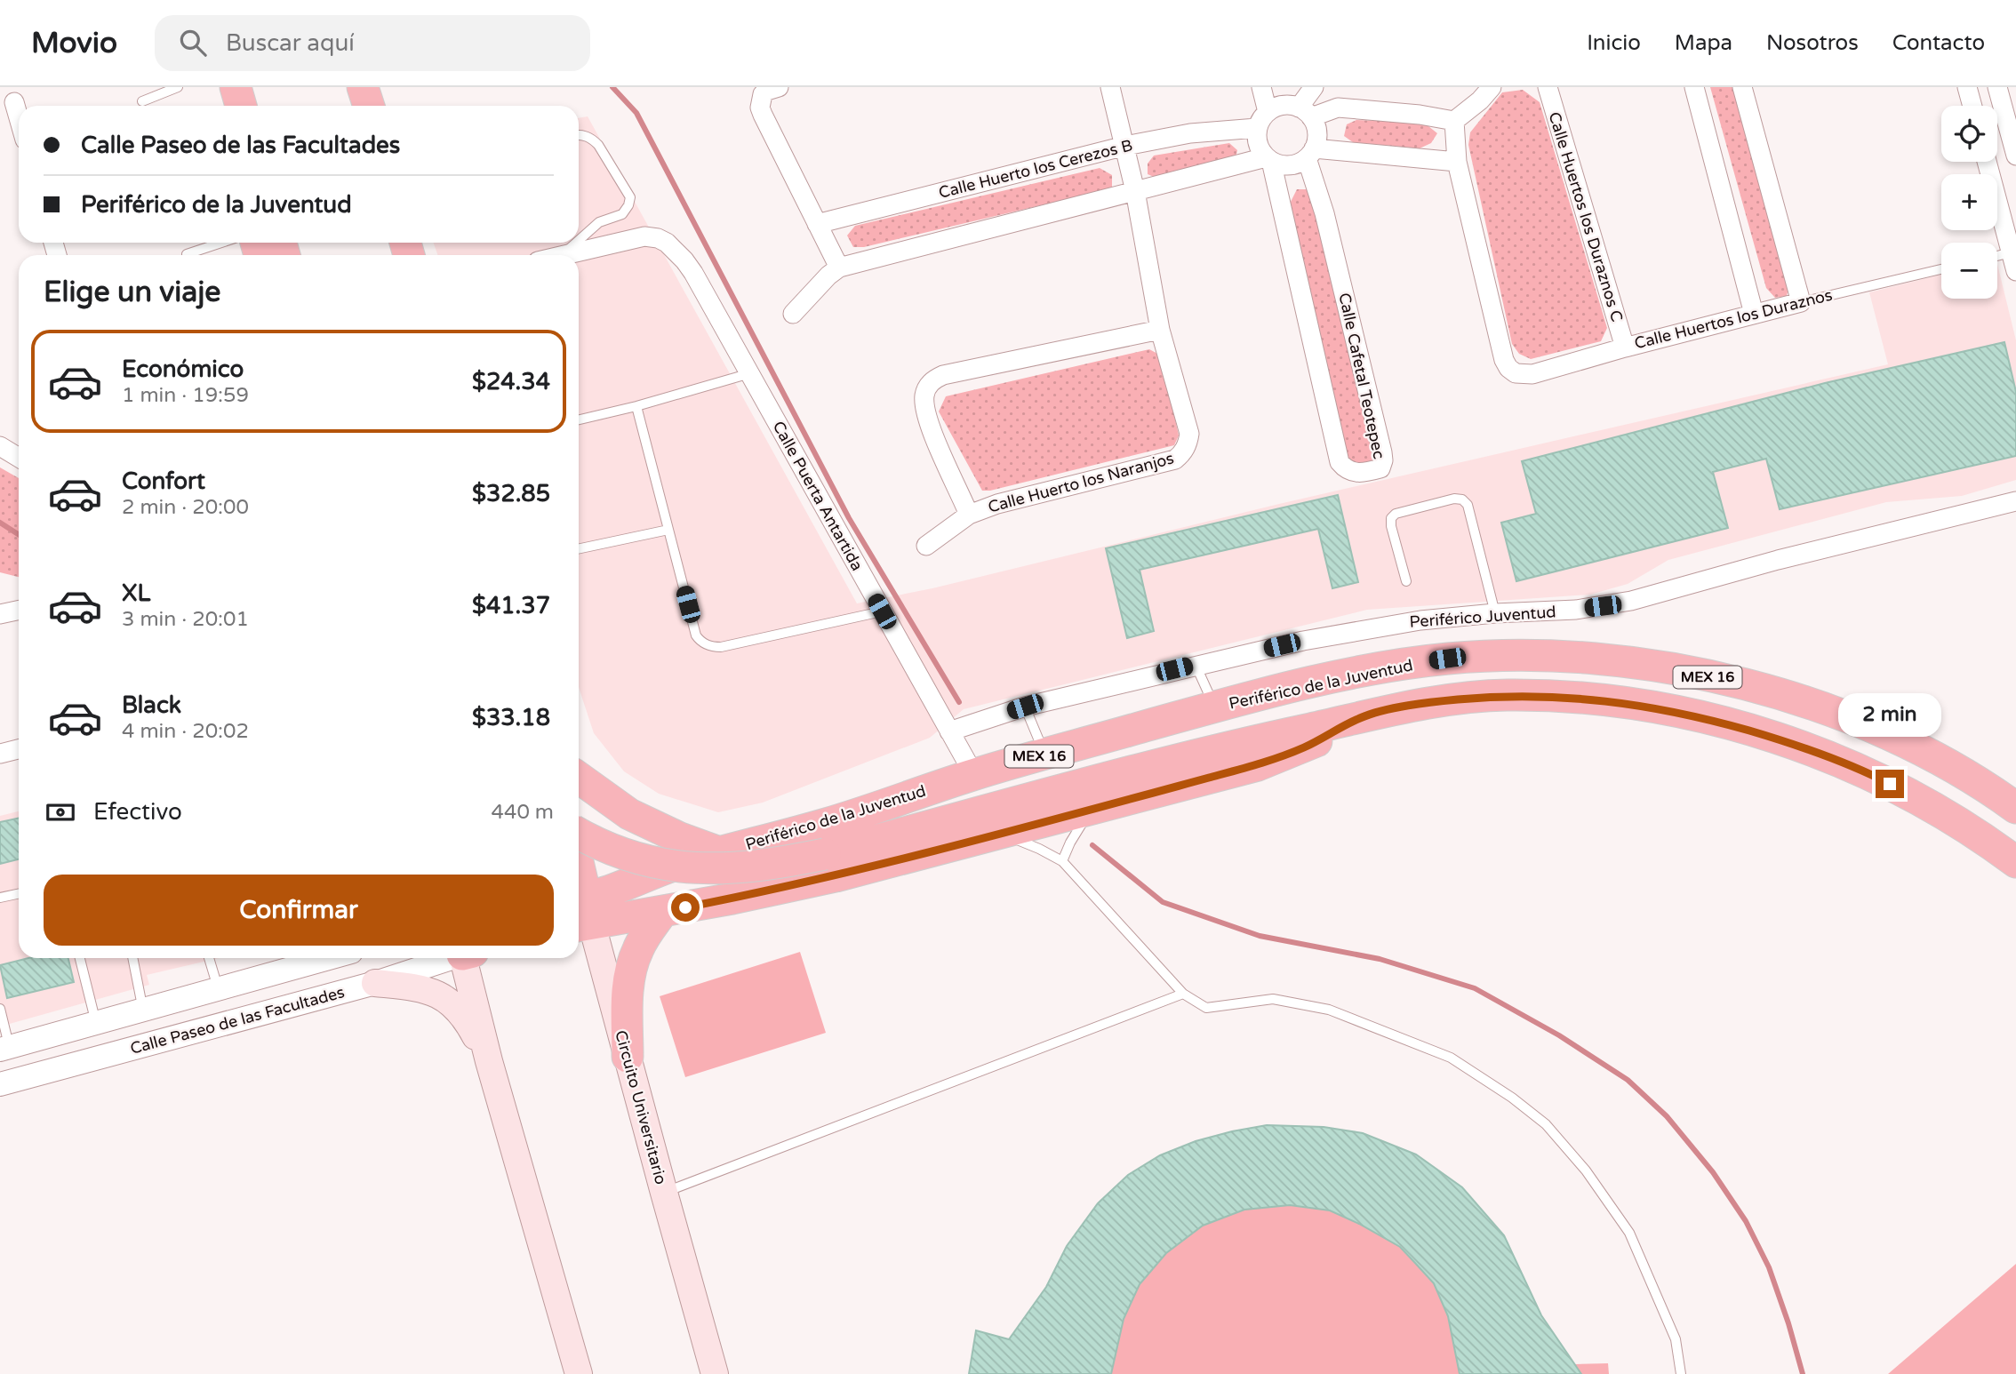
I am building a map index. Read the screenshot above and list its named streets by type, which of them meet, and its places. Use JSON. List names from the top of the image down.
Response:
{
  "streets": {
    "highway": ["MEX 16", "Periférico de la Juventud", "Circuito Universitario"],
    "street": [
      "Calle Huerto los Cerezos B",
      "Calle Huertos los Duraznos C",
      "Calle Huertos los Duraznos",
      "Calle Cafetal Teotepec",
      "Calle Huerto los Naranjos",
      "Calle Puerta Antartida",
      "Periférico Juventud",
      "Calle Paseo de las Facultades"
    ]
  },
  "crossings": [
    ["Calle Huerto los Cerezos B", "Calle Cafetal Teotepec"],
    ["Calle Huerto los Cerezos B", "Calle Huerto los Naranjos"],
    ["Calle Huertos los Duraznos C", "Calle Huertos los Duraznos"],
    ["Calle Puerta Antartida", "Periférico Juventud"],
    ["Calle Puerta Antartida", "Periférico de la Juventud"],
    ["MEX 16", "Periférico de la Juventud"],
    ["MEX 16", "Circuito Universitario"],
    ["Periférico de la Juventud", "Circuito Universitario"]
  ],
  "page": {
    "header": "Movio",
    "search": "Buscar aquí",
    "nav": [
      "Inicio",
      "Mapa",
      "Nosotros",
      "Contacto"
    ],
    "map_buttons": ["+", "−"],
    "banner": ["Calle Paseo de las Facultades", "Periférico de la Juventud"],
    "heading": "Elige un viaje",
    "list": [
      {
        "name": "Económico",
        "note": "1 min · 19:59",
        "value": "$24.34"
      },
      {
        "name": "Confort",
        "note": "2 min · 20:00",
        "value": "$32.85"
      },
      {
        "name": "XL",
        "note": "3 min · 20:01",
        "value": "$41.37"
      },
      {
        "name": "Black",
        "note": "4 min · 20:02",
        "value": "$33.18"
      }
    ],
    "bubble": "2 min",
    "pay": ["Efectivo", "440 m"],
    "buttons": "Confirmar"
  }
}
